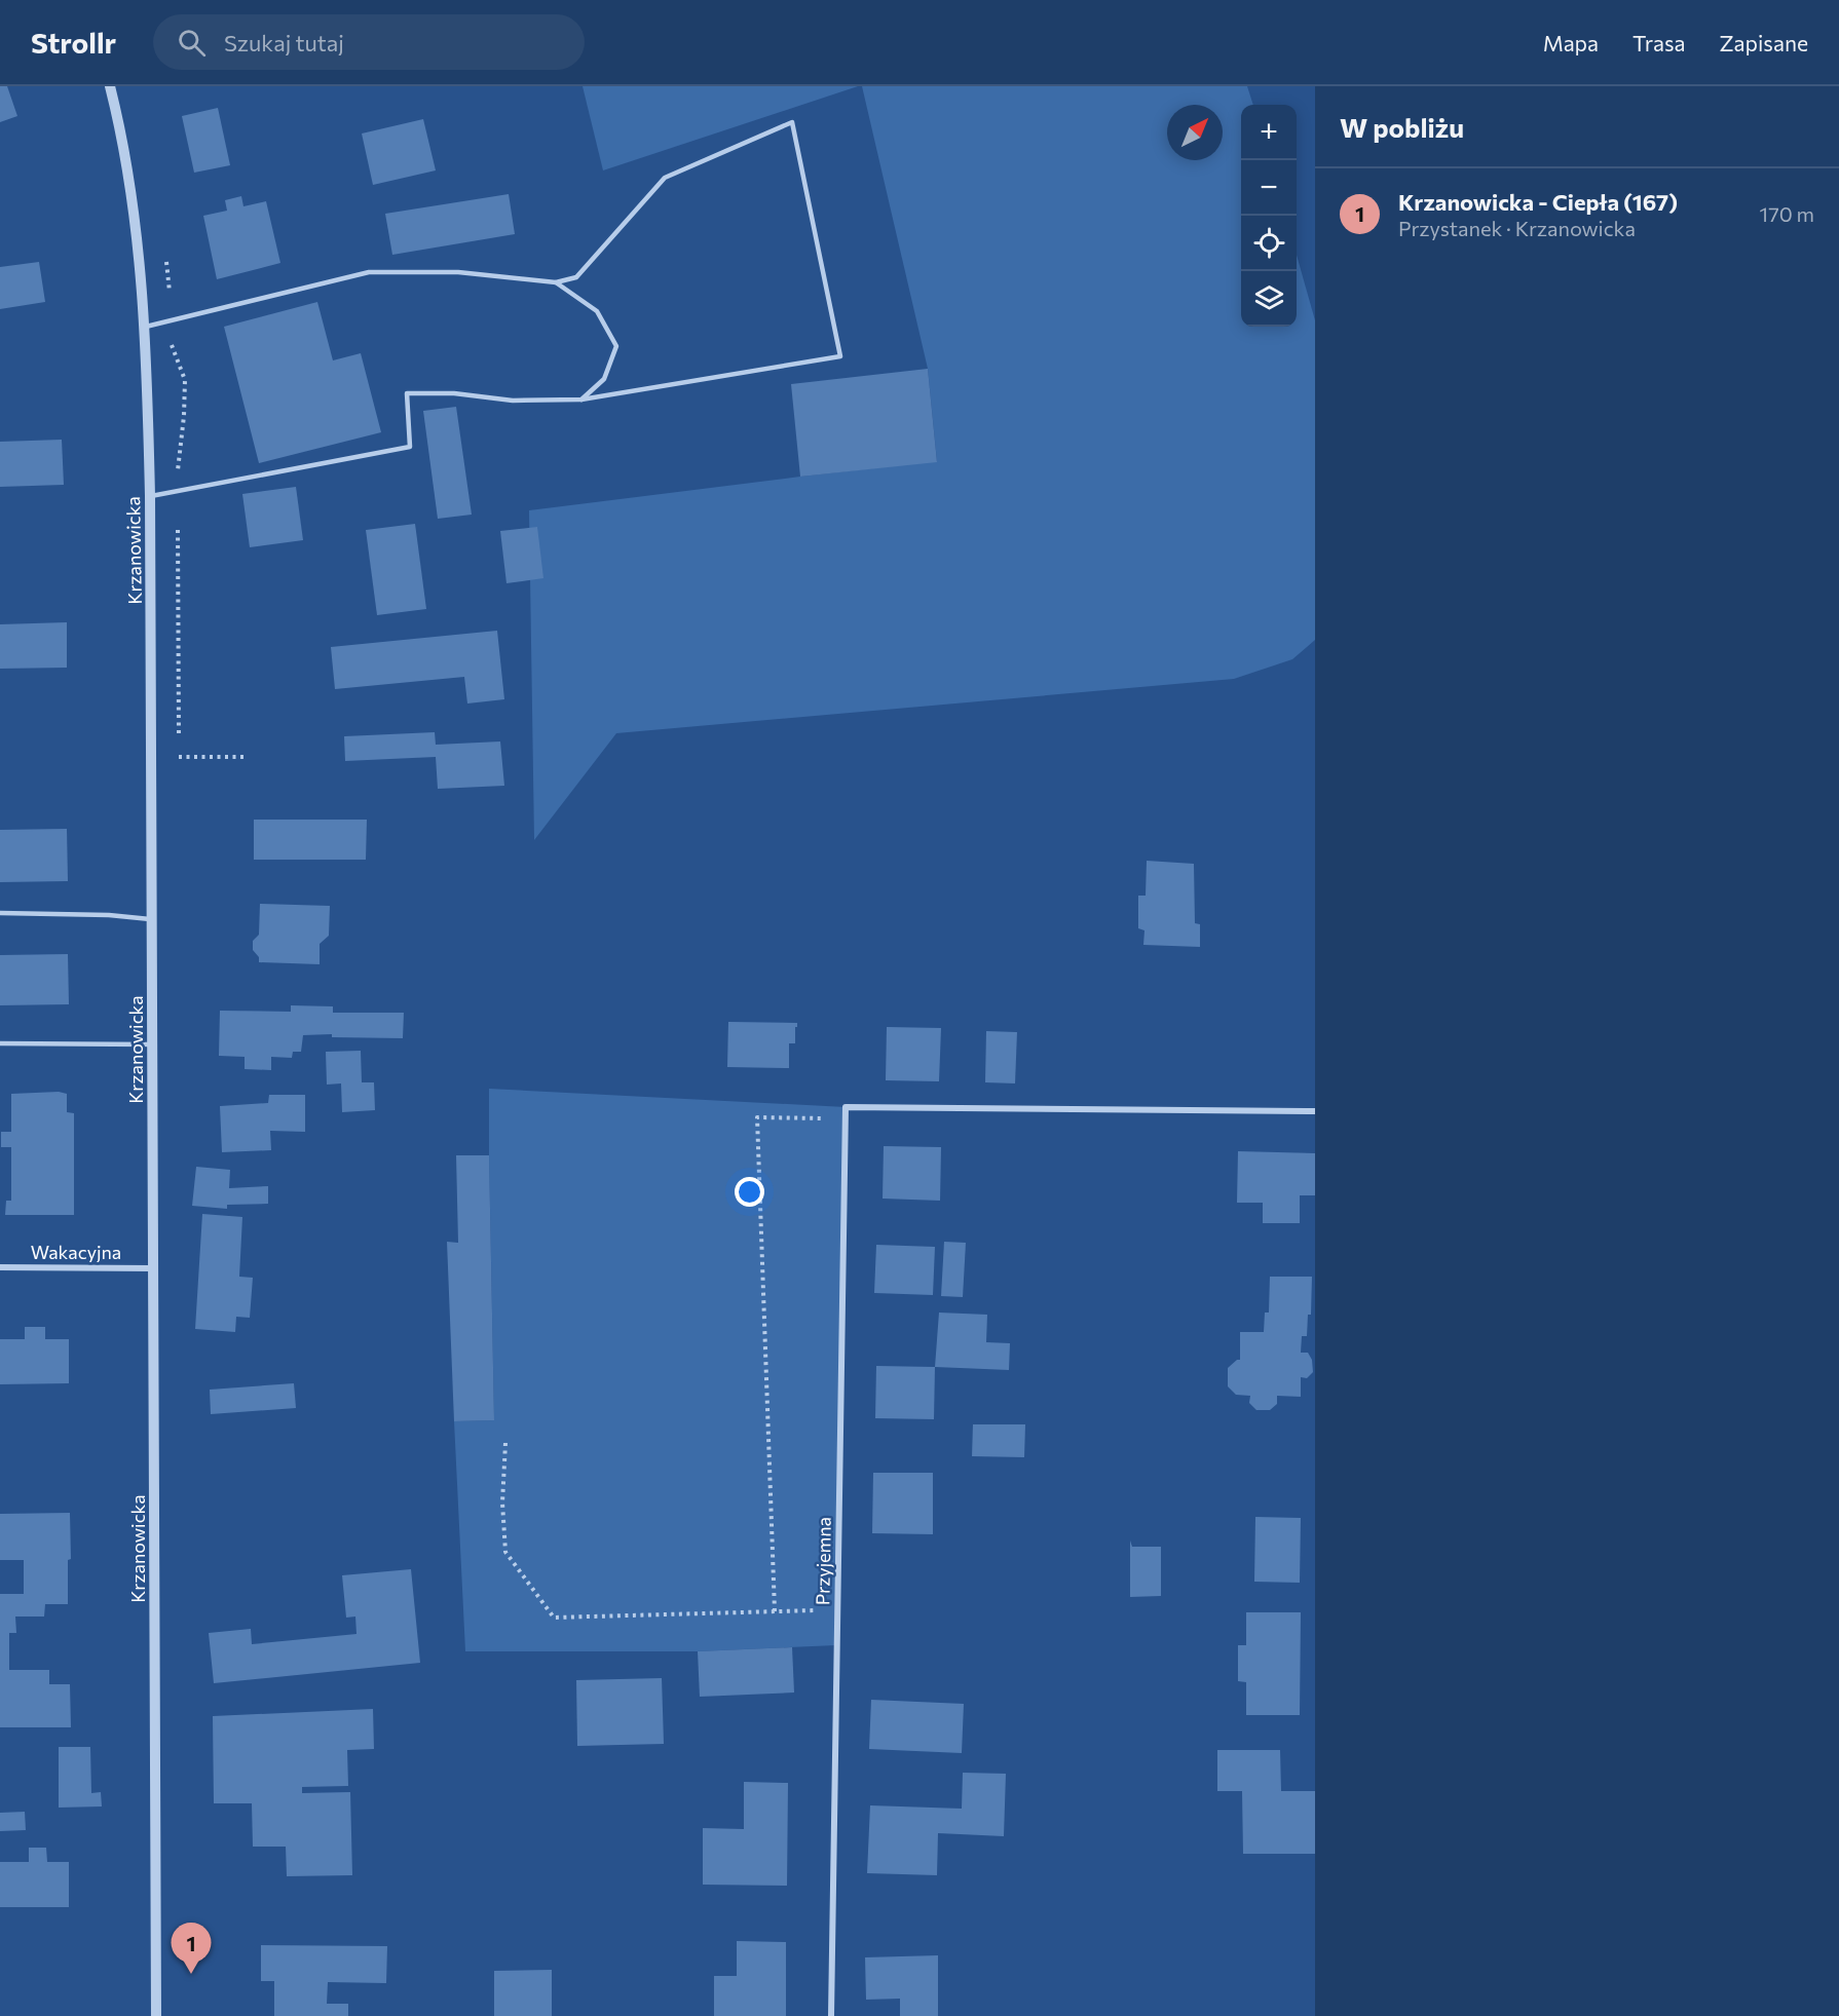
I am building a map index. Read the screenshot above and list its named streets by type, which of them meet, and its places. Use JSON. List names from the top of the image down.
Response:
{
  "streets": {
    "street": ["Krzanowicka", "Wakacyjna", "Przyjemna"]
  },
  "crossings": [
    ["Krzanowicka", "Wakacyjna"]
  ],
  "north": "top right",
  "page": {
    "header": "Strollr",
    "search": "Szukaj tutaj",
    "nav": ["Mapa", "Trasa", "Zapisane"],
    "heading": "W pobliżu",
    "map_buttons": ["+", "−"],
    "list": [
      {
        "mark": "1",
        "name": "Krzanowicka - Ciepła (167)",
        "note": "Przystanek · Krzanowicka",
        "value": "170 m"
      }
    ],
    "pins": "1"
  }
}
